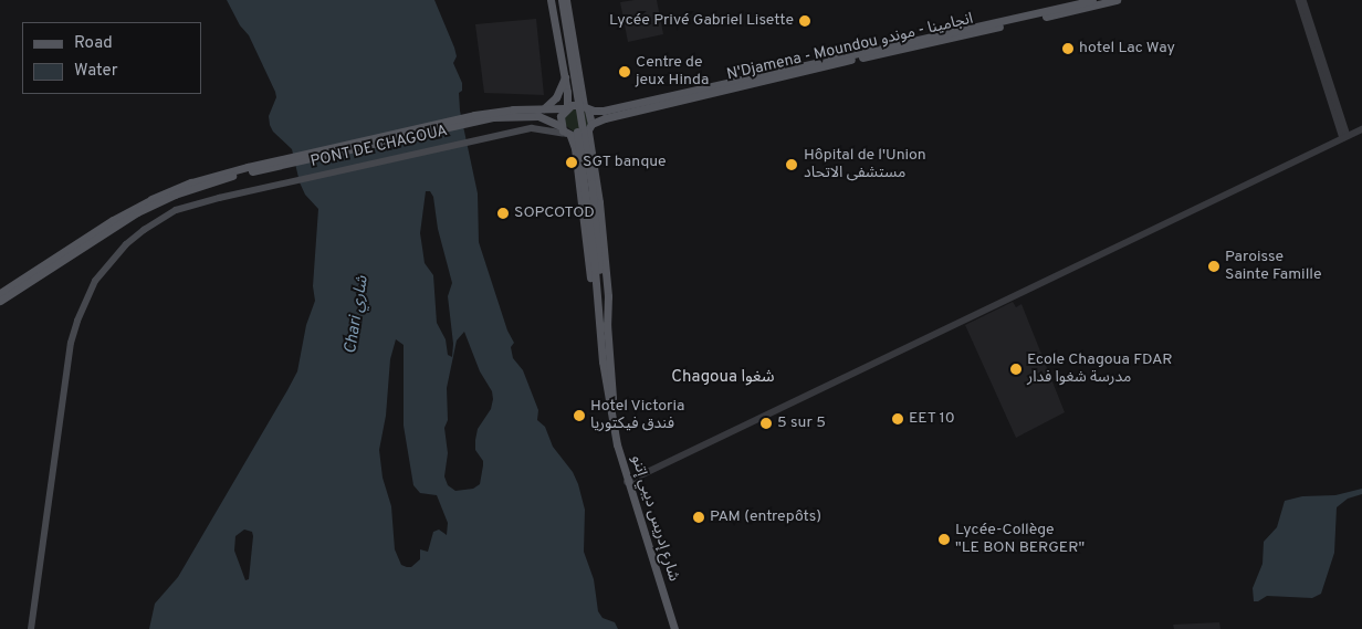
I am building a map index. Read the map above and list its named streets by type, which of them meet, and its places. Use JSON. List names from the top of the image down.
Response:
{
  "streets": {
    "main road": ["N'Djamena - Moundou انجامينا - موندو", "PONT DE CHAGOUA", "شارع إدريس ديبي إتنو"]
  },
  "crossings": [
    ["N'Djamena - Moundou انجامينا - موندو", "PONT DE CHAGOUA"]
  ],
  "districts": ["Chagoua شغوا"],
  "water": ["Chari شاري"],
  "places": [
    "Lycée Privé Gabriel Lisette",
    "hotel Lac Way",
    "Centre de jeux Hinda",
    "SGT banque",
    "Hôpital de l'Union مستشفى الاتحاد",
    "SOPCOTOD",
    "Paroisse Sainte Famille",
    "Ecole Chagoua FDAR مدرسة شغوا فدار",
    "Hotel Victoria فندق فيكتوريا",
    "EET 10",
    "5 sur 5",
    "PAM (entrepôts)",
    "Lycée-Collège \"LE BON BERGER\""
  ],
  "legend": ["Road", "Water"]
}
